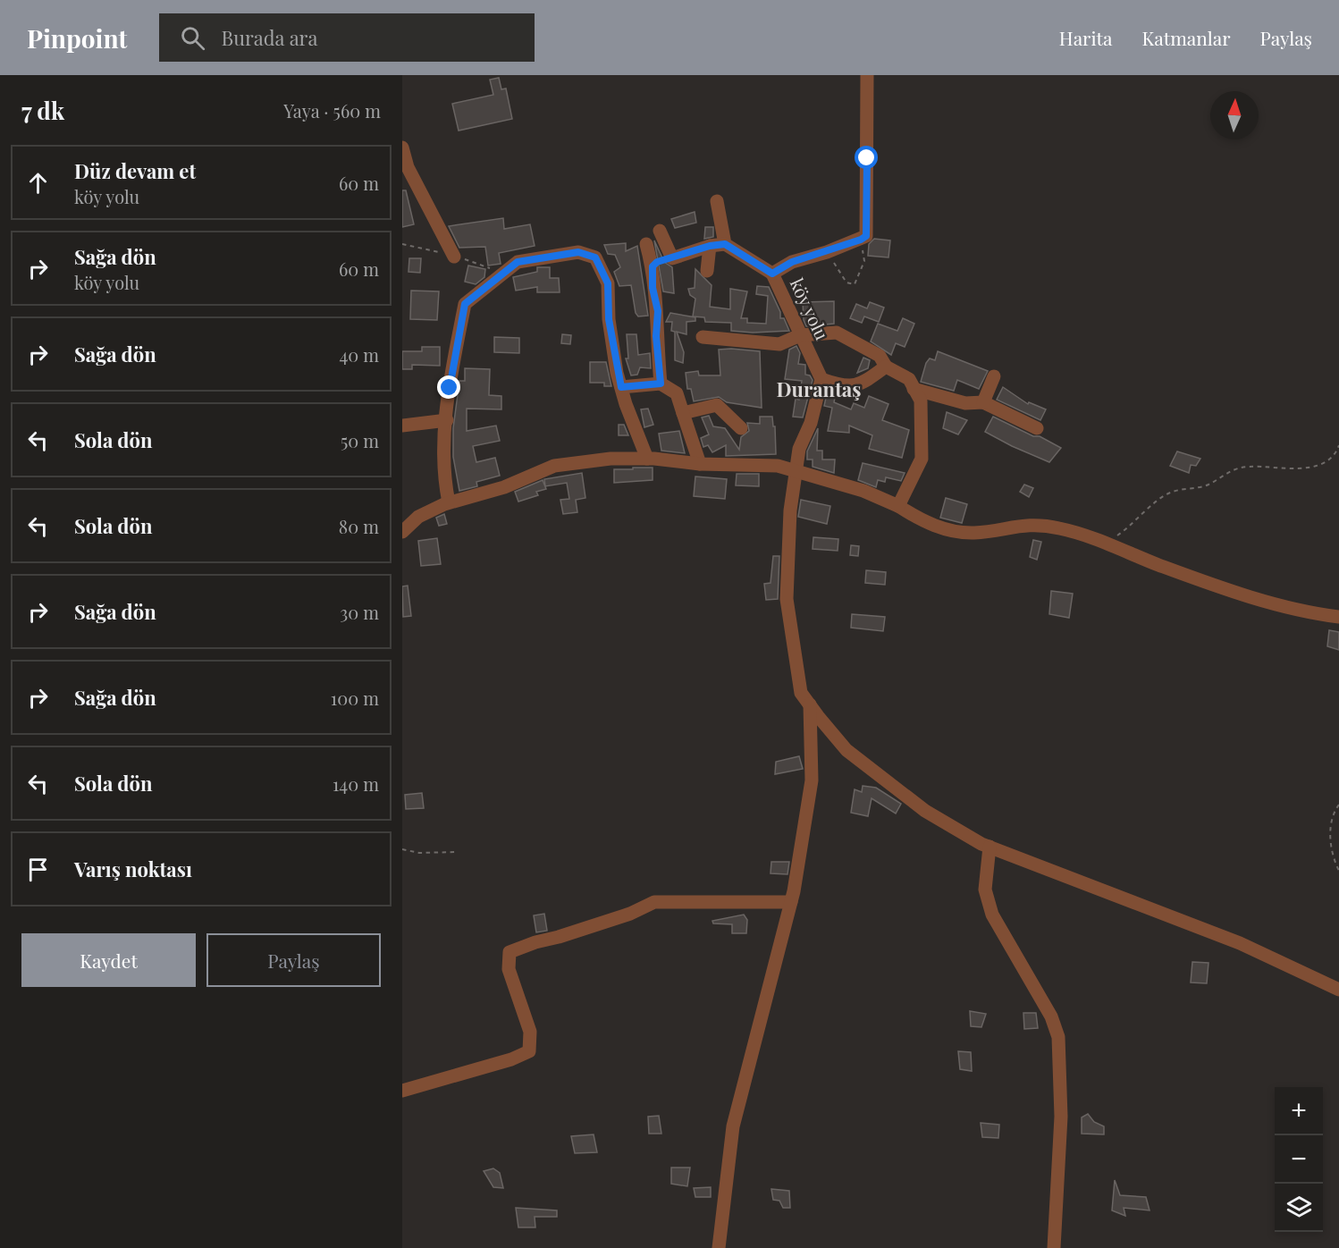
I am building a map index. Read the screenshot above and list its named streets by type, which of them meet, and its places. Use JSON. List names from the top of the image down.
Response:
{
  "streets": {
    "street": ["köy yolu"]
  },
  "districts": ["Durantaş"],
  "north": "top",
  "page": {
    "header": "Pinpoint",
    "search": "Burada ara",
    "nav": ["Harita", "Katmanlar", "Paylaş"],
    "heading": ["7 dk", "Yaya · 560 m"],
    "list": [
      ["Düz devam et", "köy yolu", "60 m"],
      ["Sağa dön", "köy yolu", "60 m"],
      ["Sağa dön", "40 m"],
      ["Sola dön", "50 m"],
      ["Sola dön", "80 m"],
      ["Sağa dön", "30 m"],
      ["Sağa dön", "100 m"],
      ["Sola dön", "140 m"],
      "Varış noktası"
    ],
    "buttons": ["Kaydet", "Paylaş"],
    "map_buttons": ["+", "−"]
  }
}
